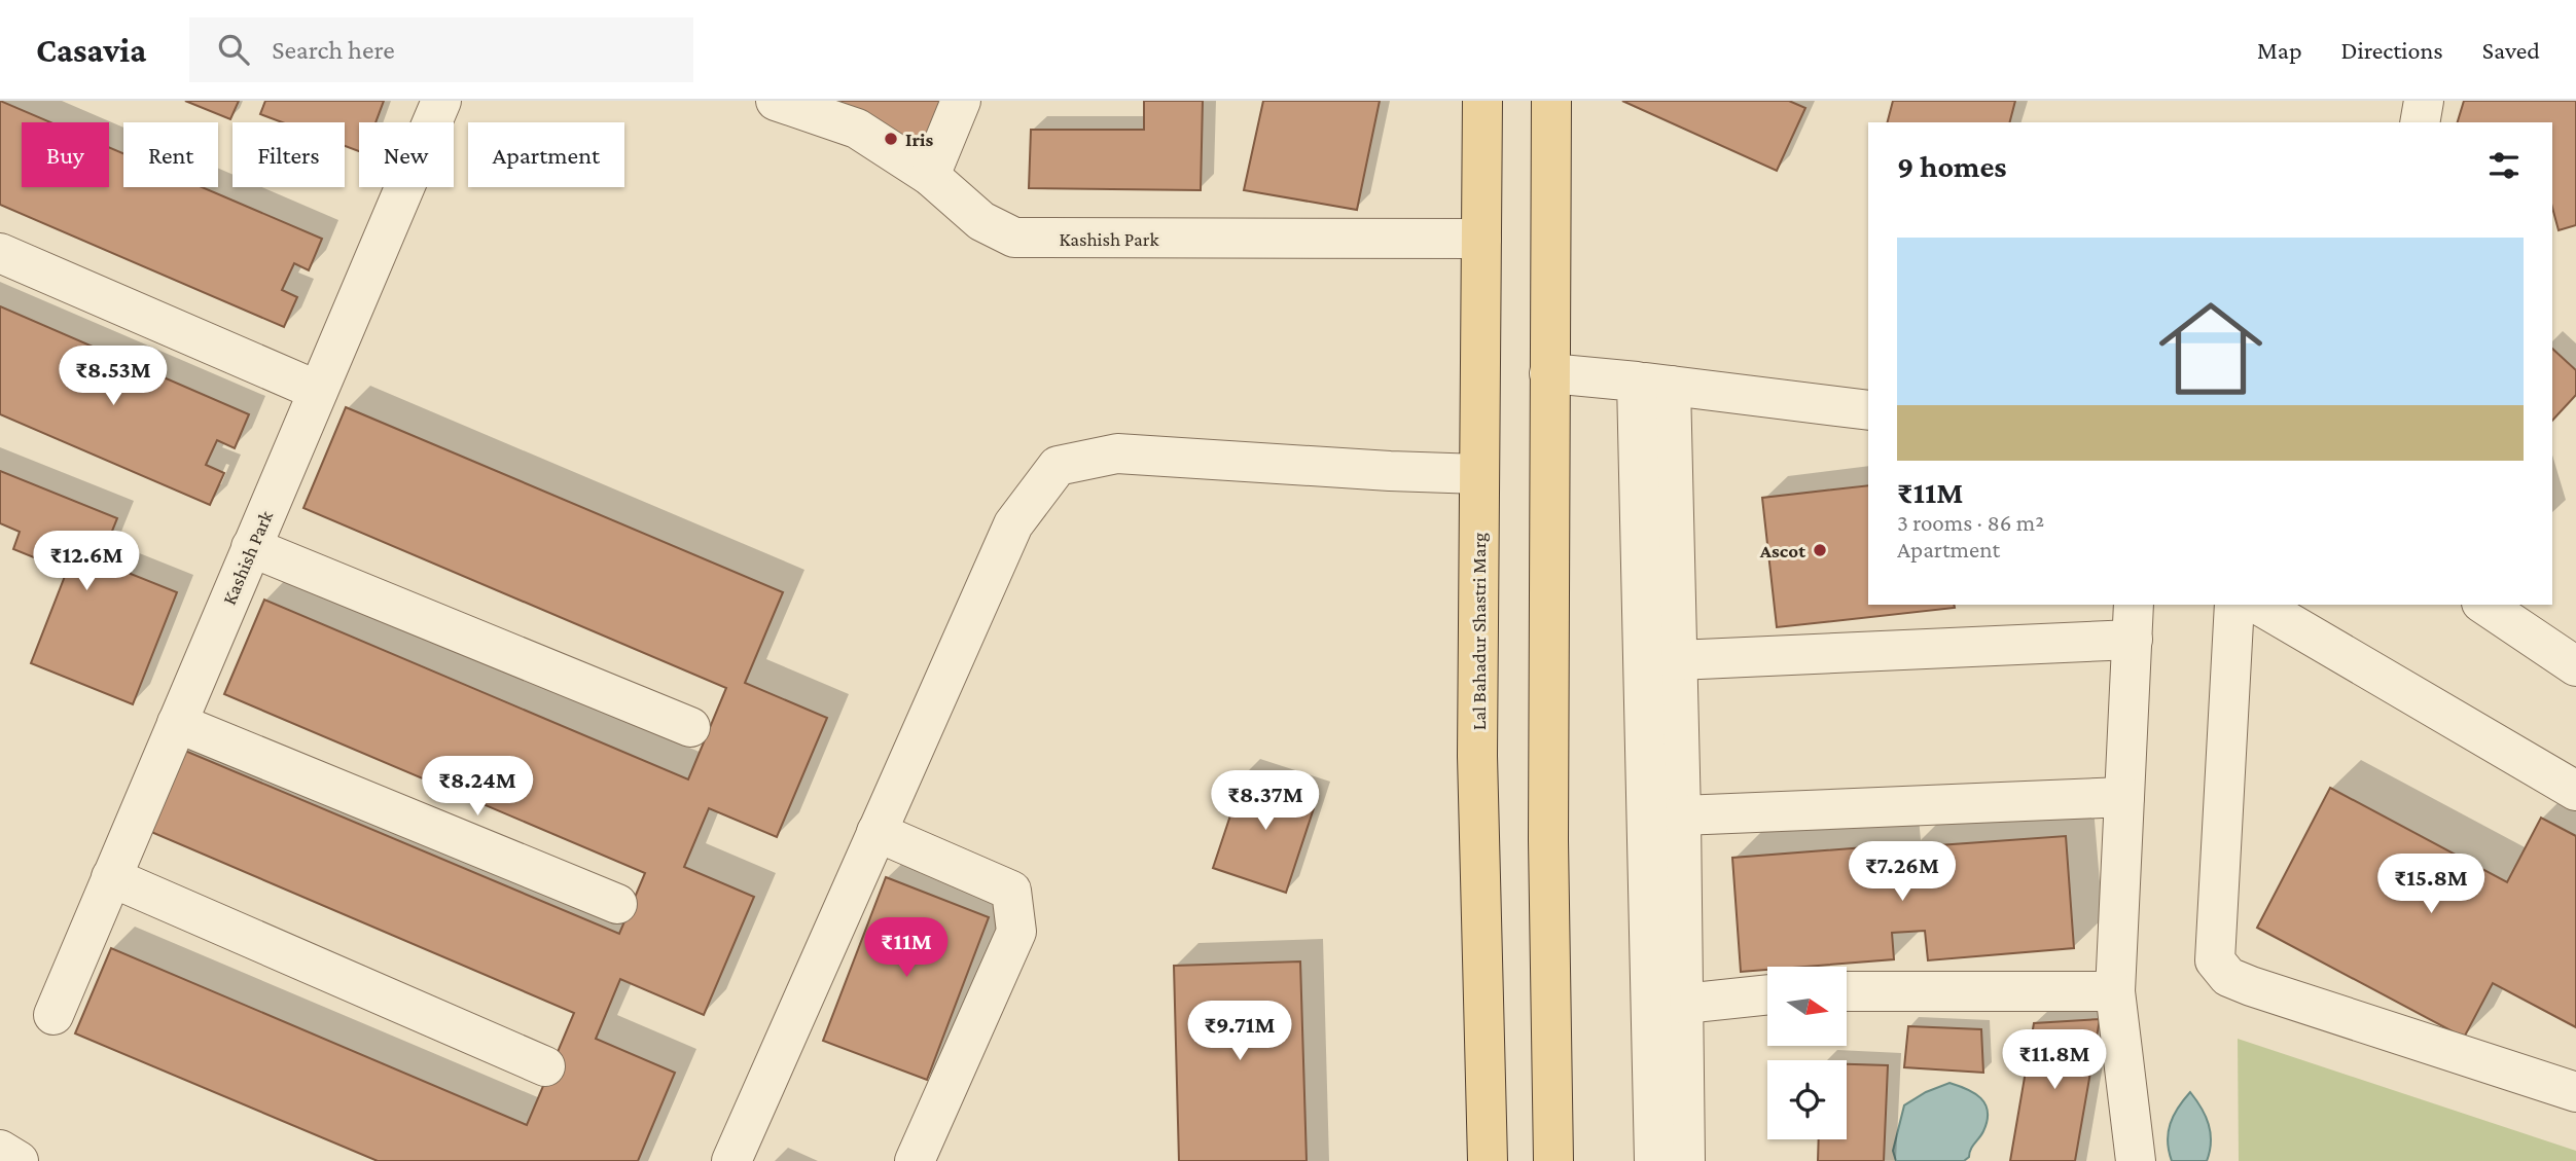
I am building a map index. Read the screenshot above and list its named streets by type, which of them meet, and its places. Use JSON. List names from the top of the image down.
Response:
{
  "streets": {
    "main road": ["Lal Bahadur Shastri Marg"],
    "street": ["Kashish Park"]
  },
  "crossings": [
    ["Kashish Park", "Lal Bahadur Shastri Marg"]
  ],
  "places": ["Iris", "Ascot"],
  "north": "right",
  "page": {
    "header": "Casavia",
    "search": "Search here",
    "nav": ["Map", "Directions", "Saved"],
    "chip": [
      "Buy",
      "Rent",
      "Filters",
      "New",
      "Apartment"
    ],
    "heading": "9 homes",
    "list": [
      {
        "name": "₹11M",
        "note": "3 rooms · 86 m² · Apartment"
      }
    ],
    "price": [
      "₹8.53M",
      "₹12.6M",
      "₹8.24M",
      "₹8.37M",
      "₹7.26M",
      "₹15.8M",
      "₹11M",
      "₹9.71M",
      "₹11.8M"
    ]
  }
}
